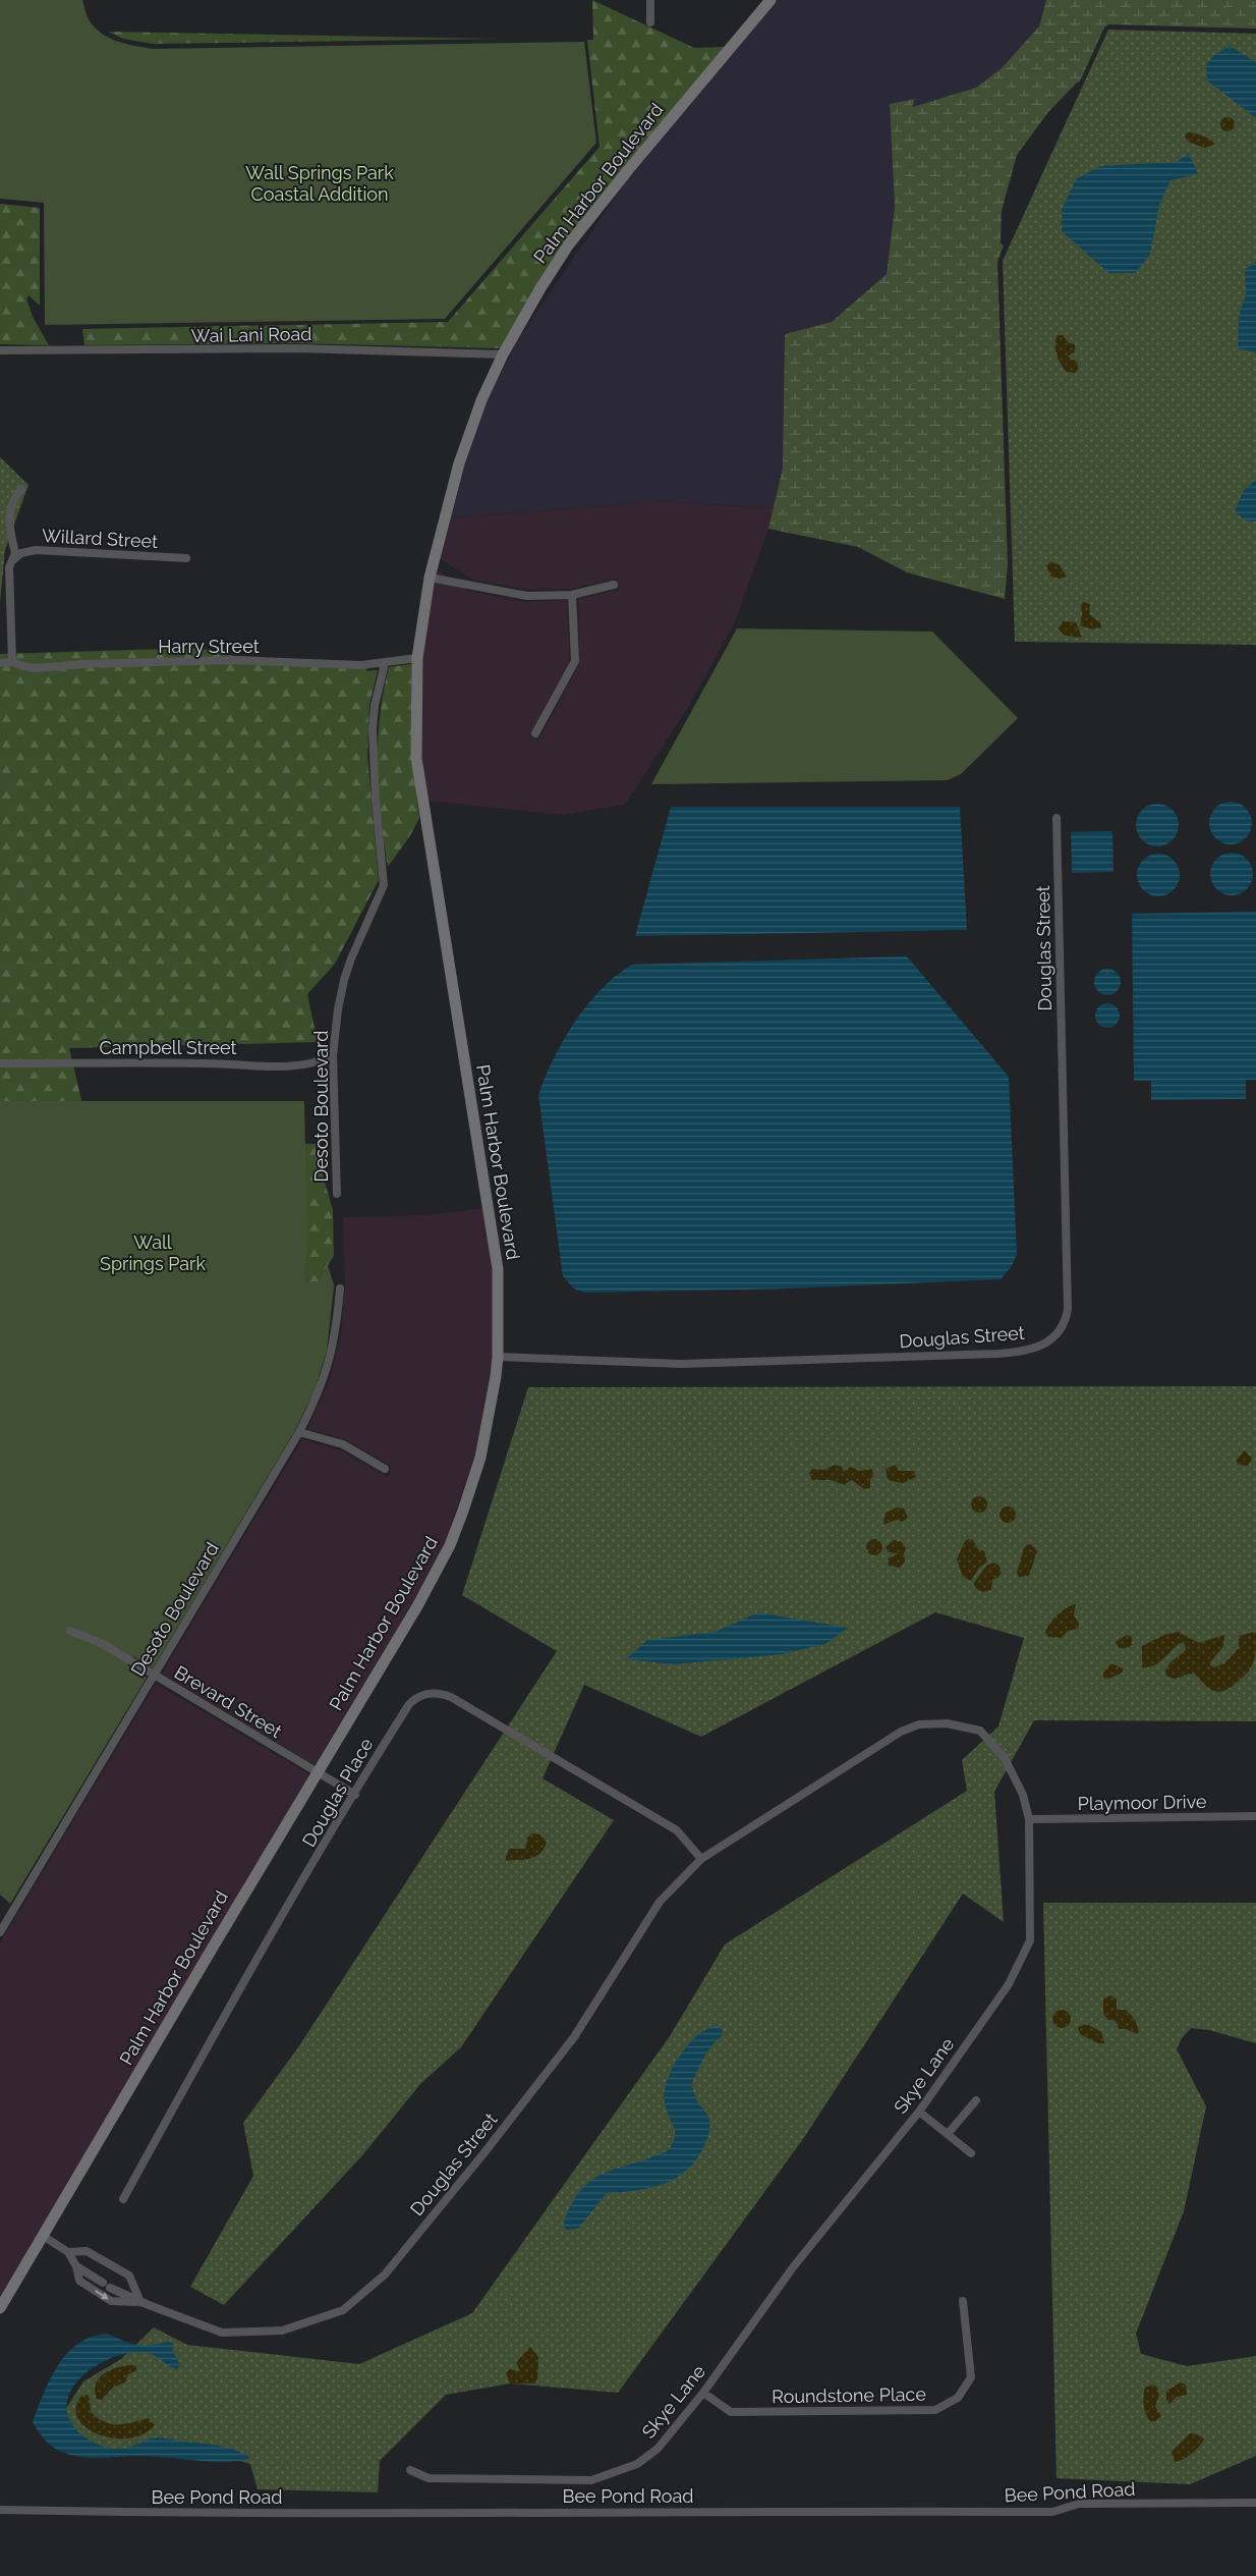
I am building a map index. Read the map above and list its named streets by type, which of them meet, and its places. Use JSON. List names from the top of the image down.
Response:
{
  "streets": {
    "main road": ["Palm Harbor Boulevard"],
    "street": [
      "Wai Lani Road",
      "Willard Street",
      "Harry Street",
      "Douglas Street",
      "Campbell Street",
      "Desoto Boulevard",
      "Brevard Street",
      "Douglas Place",
      "Playmoor Drive",
      "Skye Lane",
      "Roundstone Place",
      "Bee Pond Road"
    ]
  },
  "crossings": [
    ["Palm Harbor Boulevard", "Wai Lani Road"],
    ["Palm Harbor Boulevard", "Harry Street"],
    ["Palm Harbor Boulevard", "Douglas Street"],
    ["Palm Harbor Boulevard", "Brevard Street"],
    ["Harry Street", "Desoto Boulevard"],
    ["Douglas Street", "Douglas Place"],
    ["Douglas Street", "Skye Lane"],
    ["Campbell Street", "Desoto Boulevard"],
    ["Desoto Boulevard", "Brevard Street"],
    ["Brevard Street", "Douglas Place"],
    ["Douglas Place", "Skye Lane"],
    ["Playmoor Drive", "Skye Lane"],
    ["Skye Lane", "Roundstone Place"]
  ],
  "parks": ["Wall Springs Park Coastal Addition", "Wall Springs Park"]
}
